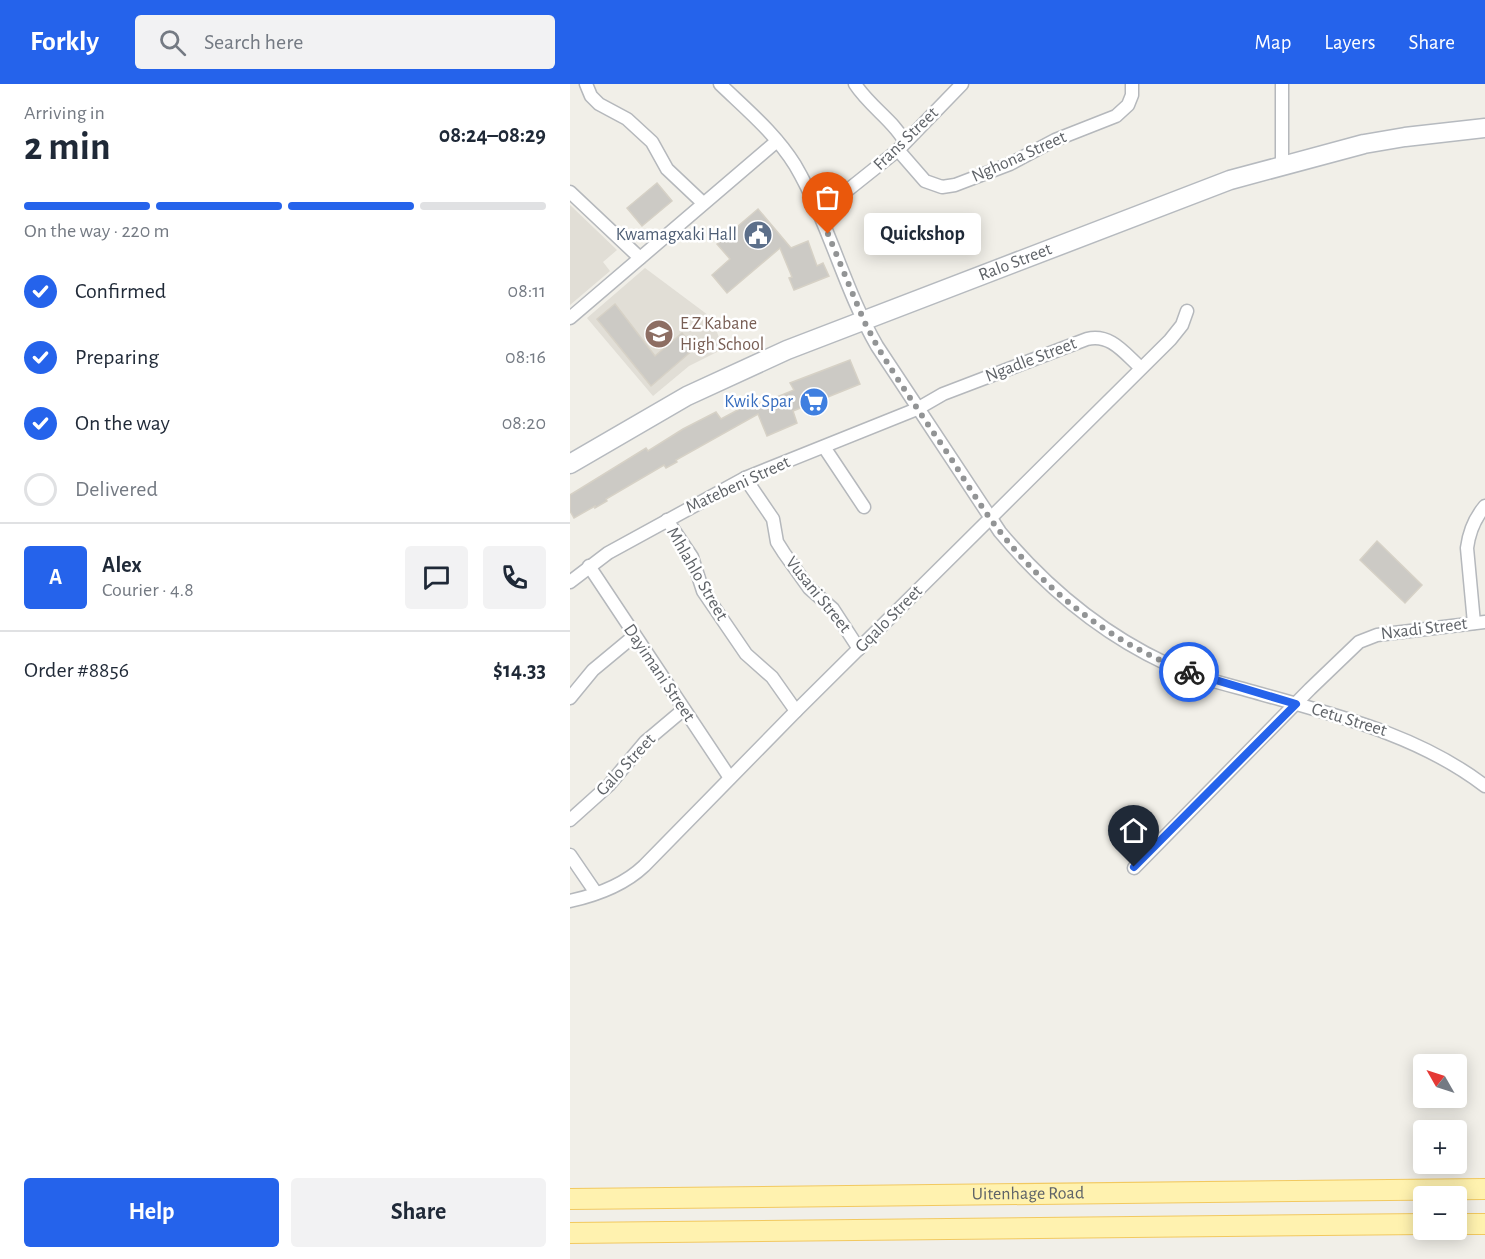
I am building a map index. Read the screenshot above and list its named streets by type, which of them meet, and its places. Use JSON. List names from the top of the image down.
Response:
{
  "streets": {
    "main road": ["Uitenhage Road"],
    "street": [
      "Frans Street",
      "Nghona Street",
      "Ralo Street",
      "Ngadle Street",
      "Matebeni Street",
      "Mhlahlo Street",
      "Vusani Street",
      "Gqalo Street",
      "Nxadi Street",
      "Dayimani Street",
      "Cetu Street",
      "Galo Street"
    ]
  },
  "crossings": [
    ["Frans Street", "Nghona Street"],
    ["Frans Street", "Cetu Street"],
    ["Ralo Street", "Cetu Street"],
    ["Ngadle Street", "Matebeni Street"],
    ["Ngadle Street", "Gqalo Street"],
    ["Ngadle Street", "Cetu Street"],
    ["Matebeni Street", "Mhlahlo Street"],
    ["Matebeni Street", "Vusani Street"],
    ["Matebeni Street", "Dayimani Street"],
    ["Matebeni Street", "Cetu Street"],
    ["Mhlahlo Street", "Gqalo Street"],
    ["Vusani Street", "Gqalo Street"],
    ["Gqalo Street", "Dayimani Street"],
    ["Gqalo Street", "Cetu Street"],
    ["Nxadi Street", "Cetu Street"],
    ["Dayimani Street", "Galo Street"]
  ],
  "places": {
    "other": ["Quickshop"],
    "public building": ["Kwamagxaki Hall"],
    "school or university": ["E Z Kabane High School"],
    "supermarket": ["Kwik Spar"]
  },
  "north": "top left",
  "page": {
    "header": "Forkly",
    "search": "Search here",
    "nav": ["Map", "Layers", "Share"],
    "heading": ["2 min", "Arriving in", "08:24–08:29"],
    "panel": [
      "Alex",
      "Courier · 4.8",
      "Order #8856",
      "$14.33"
    ],
    "bar": "On the way · 220 m",
    "bubble": "Quickshop",
    "list": [
      ["Confirmed", "08:11"],
      ["Preparing", "08:16"],
      ["On the way", "08:20"],
      "Delivered"
    ],
    "round": "A",
    "map_buttons": ["+", "−"],
    "buttons": ["Help", "Share"]
  }
}
